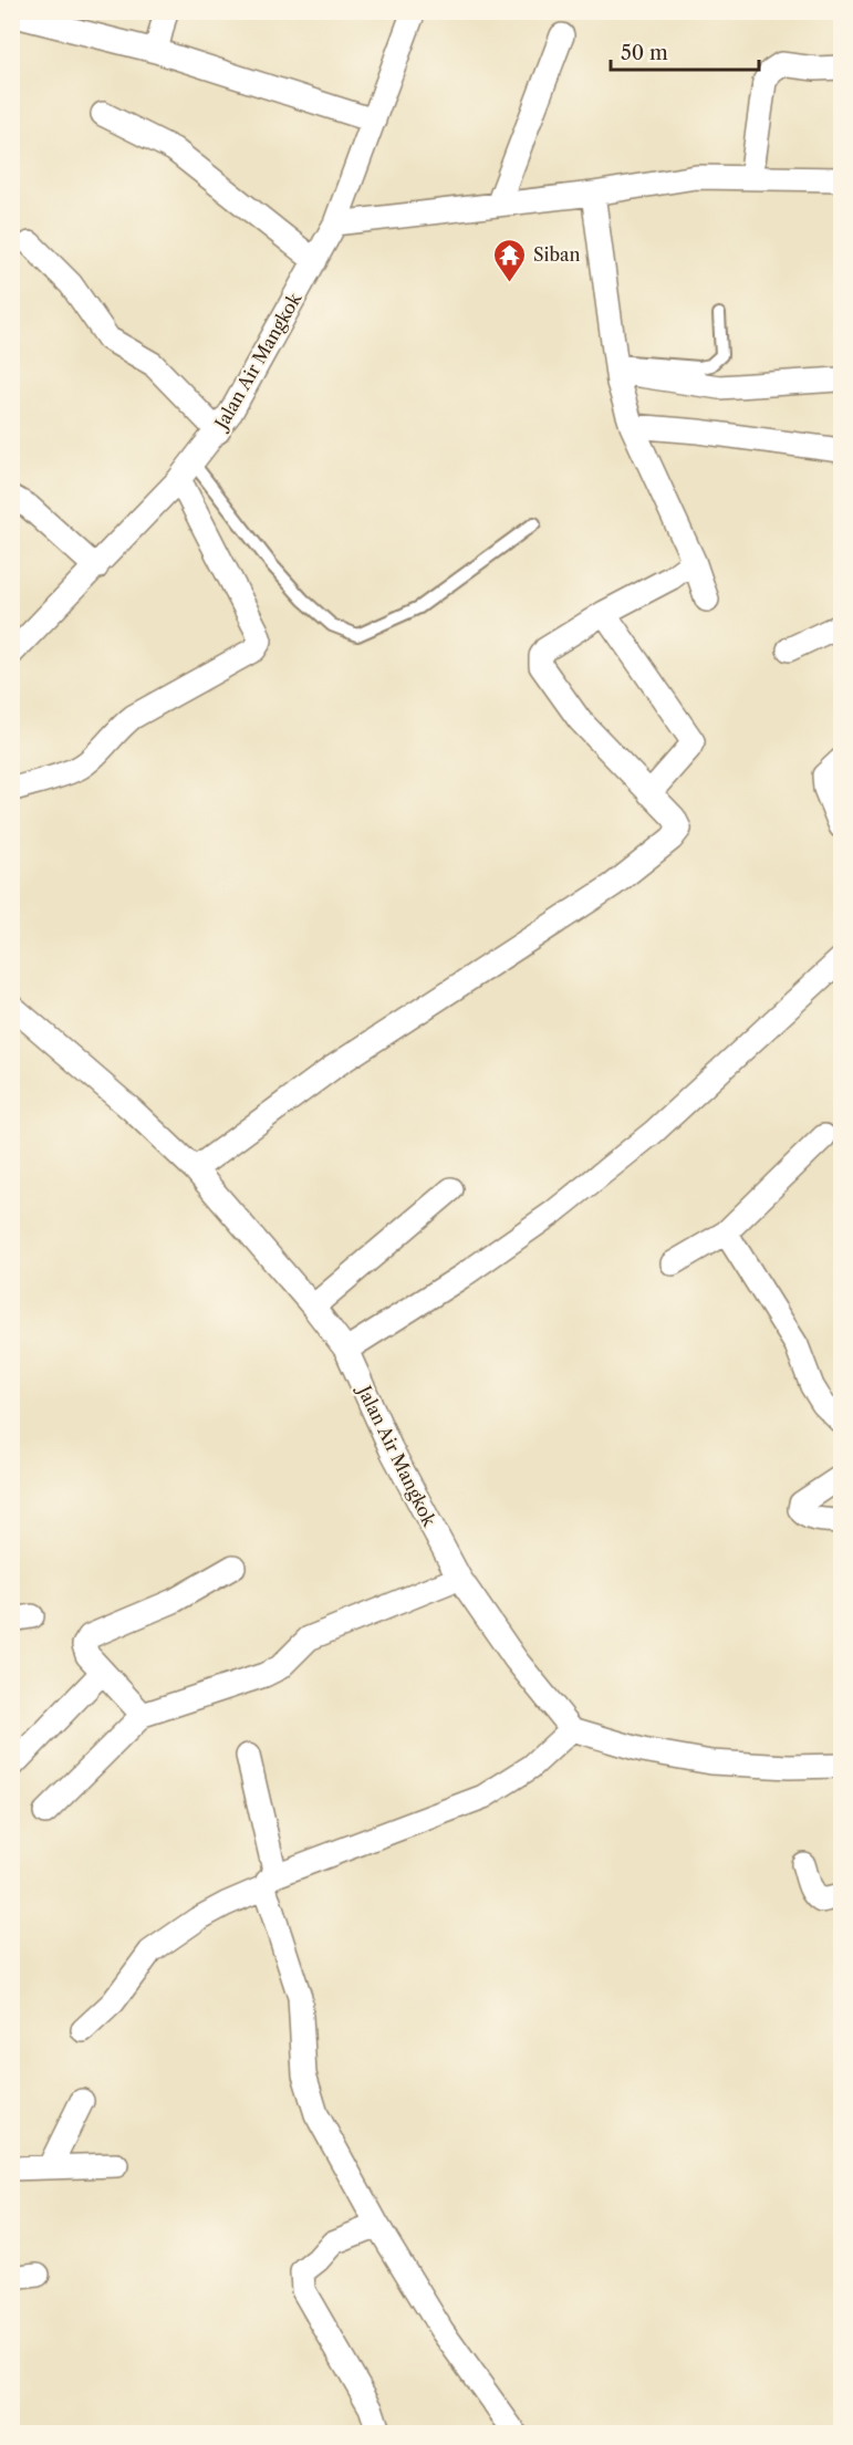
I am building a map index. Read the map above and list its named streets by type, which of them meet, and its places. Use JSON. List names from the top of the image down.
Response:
{
  "streets": {
    "street": ["Jalan Air Mangkok"]
  },
  "places": {
    "temple": ["Siban"]
  },
  "scale_bar": "50 m"
}
